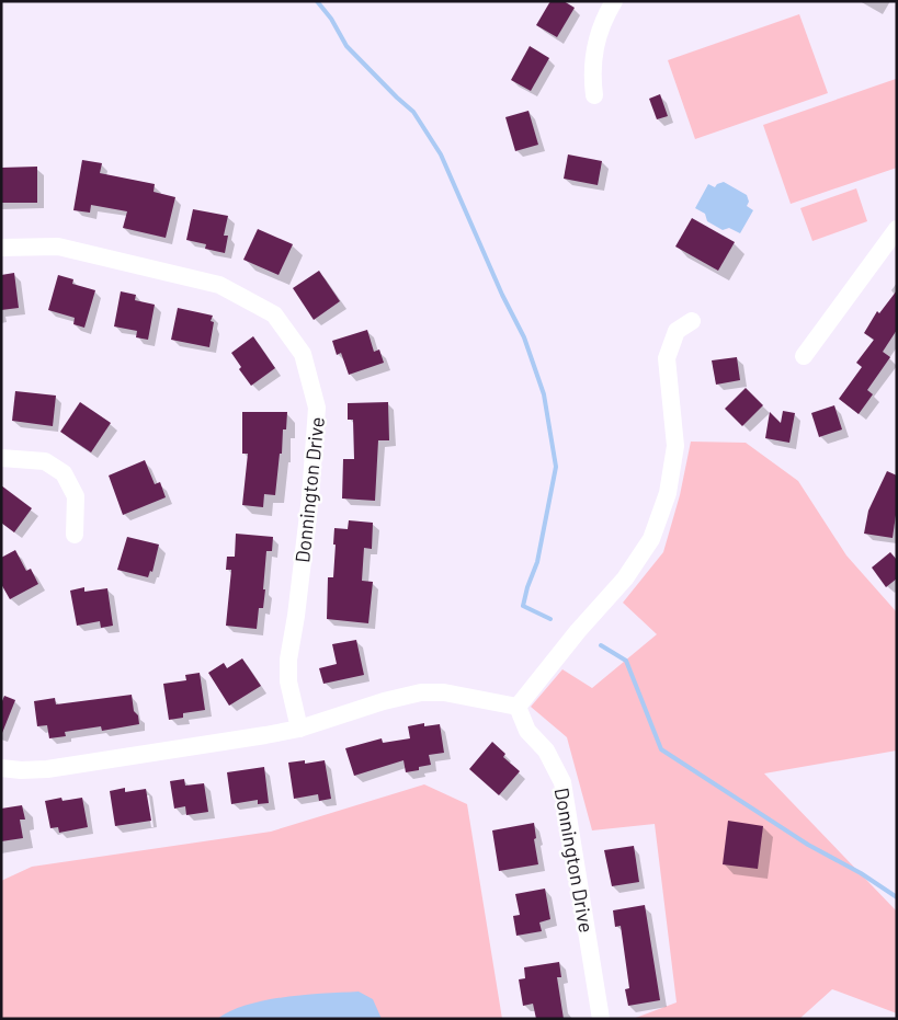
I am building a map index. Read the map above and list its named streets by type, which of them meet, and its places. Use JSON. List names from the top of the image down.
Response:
{
  "streets": {
    "street": ["Donnington Drive"]
  }
}
